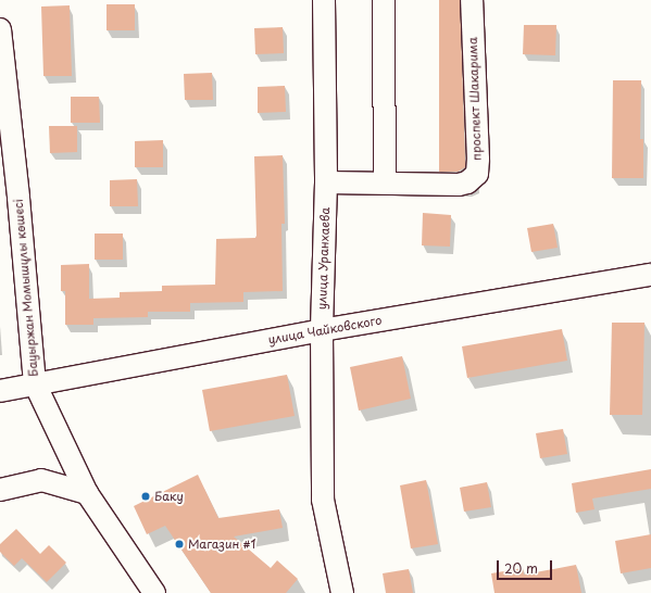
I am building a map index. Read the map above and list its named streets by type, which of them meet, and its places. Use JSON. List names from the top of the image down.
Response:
{
  "streets": {
    "street": [
      "проспект Шакарима",
      "улица Уранхаева",
      "Бауыржан Момышұлы көшесі",
      "улица Чайковского"
    ]
  },
  "crossings": [
    ["проспект Шакарима", "улица Уранхаева"],
    ["улица Уранхаева", "улица Чайковского"],
    ["Бауыржан Момышұлы көшесі", "улица Чайковского"]
  ],
  "places": ["Баку", "Магазин #1"],
  "scale_bar": "20 m"
}
